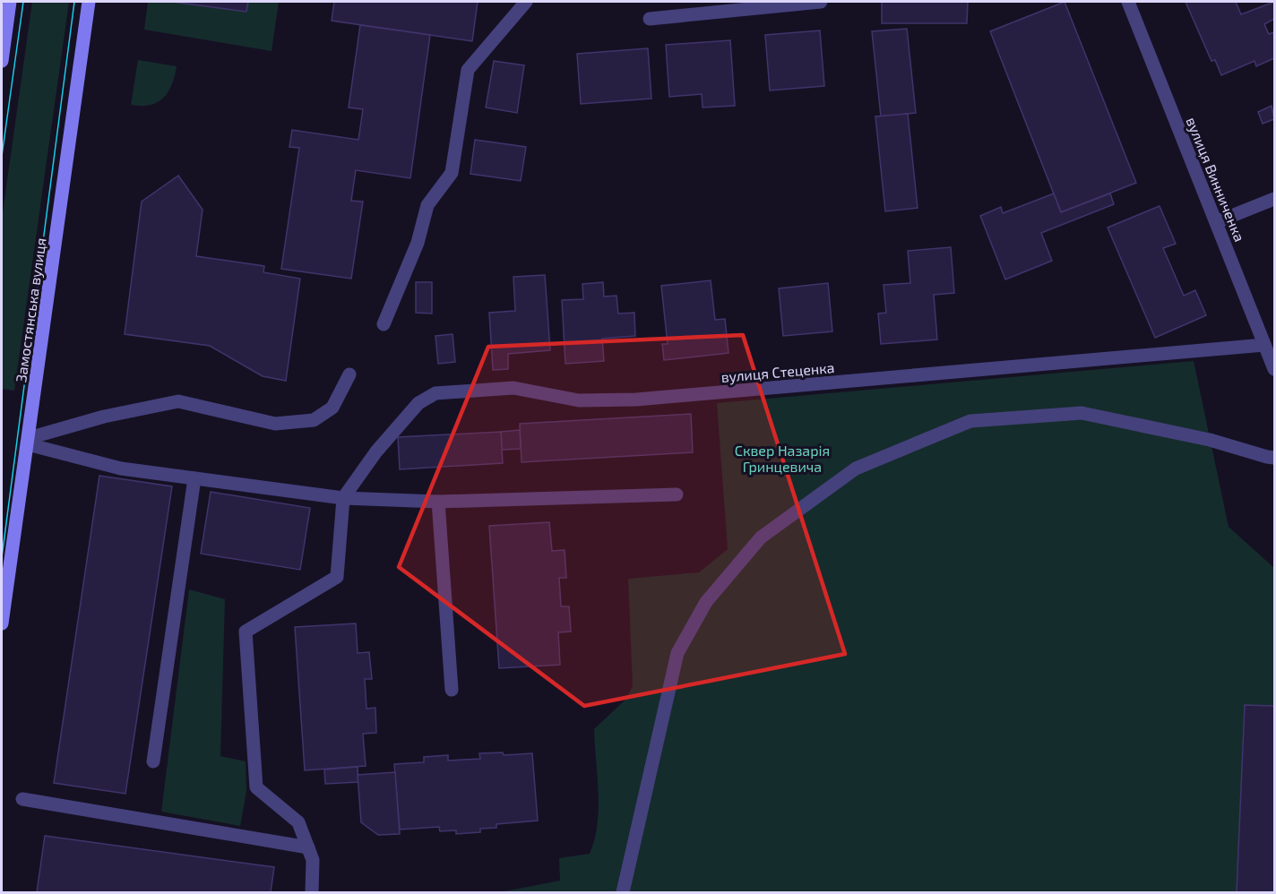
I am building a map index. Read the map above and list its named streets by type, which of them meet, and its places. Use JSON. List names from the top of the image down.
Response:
{
  "streets": {
    "main road": ["Замостянська вулиця"],
    "street": ["вулиця Винниченка", "вулиця Стеценка"]
  },
  "crossings": [
    ["вулиця Винниченка", "вулиця Стеценка"]
  ],
  "parks": ["Сквер Назарія Гринцевича"]
}
